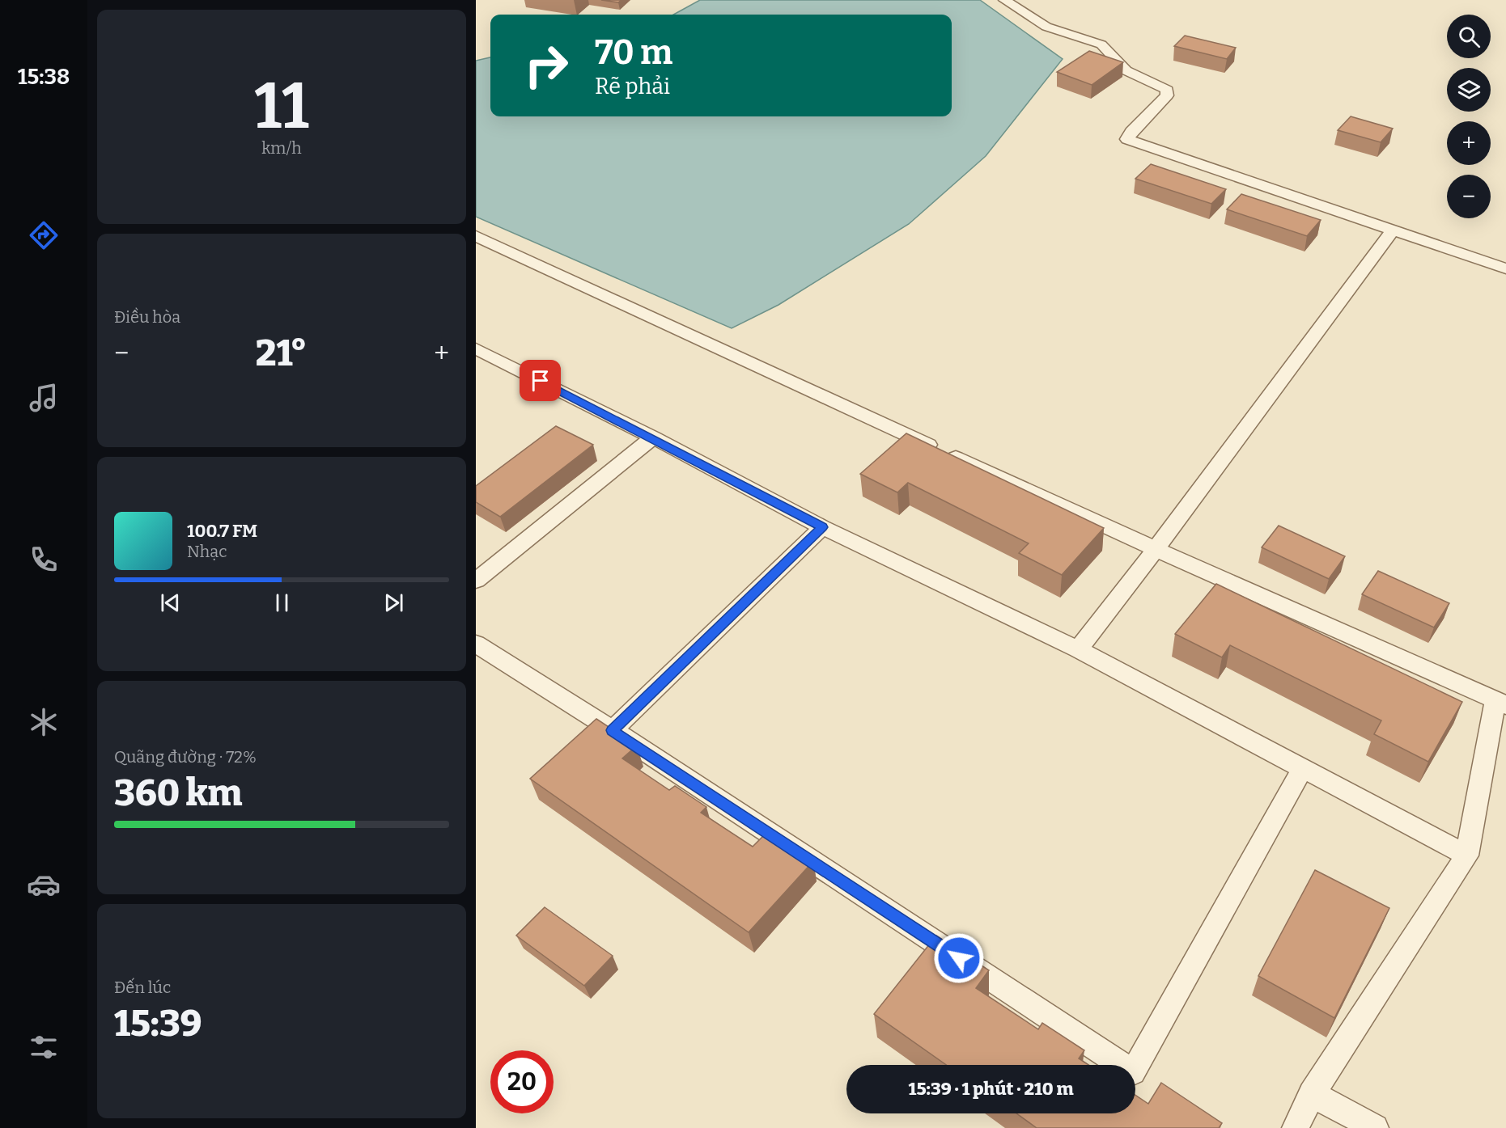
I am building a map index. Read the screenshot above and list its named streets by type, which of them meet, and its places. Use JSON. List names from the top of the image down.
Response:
{
  "page": {
    "tabs": "15:38",
    "tile": [
      ["11", "km/h"],
      "Điều hòa",
      ["Quãng đường · 72%", "360 km"],
      ["Đến lúc", "15:39"]
    ],
    "map_buttons": ["+", "−"],
    "turn": ["70 m", "Rẽ phải"],
    "heat": ["−", "21°", "+"],
    "song": ["100.7 FM", "Nhạc"],
    "limit": "20",
    "trip": "15:39 · 1 phút · 210 m"
  }
}
